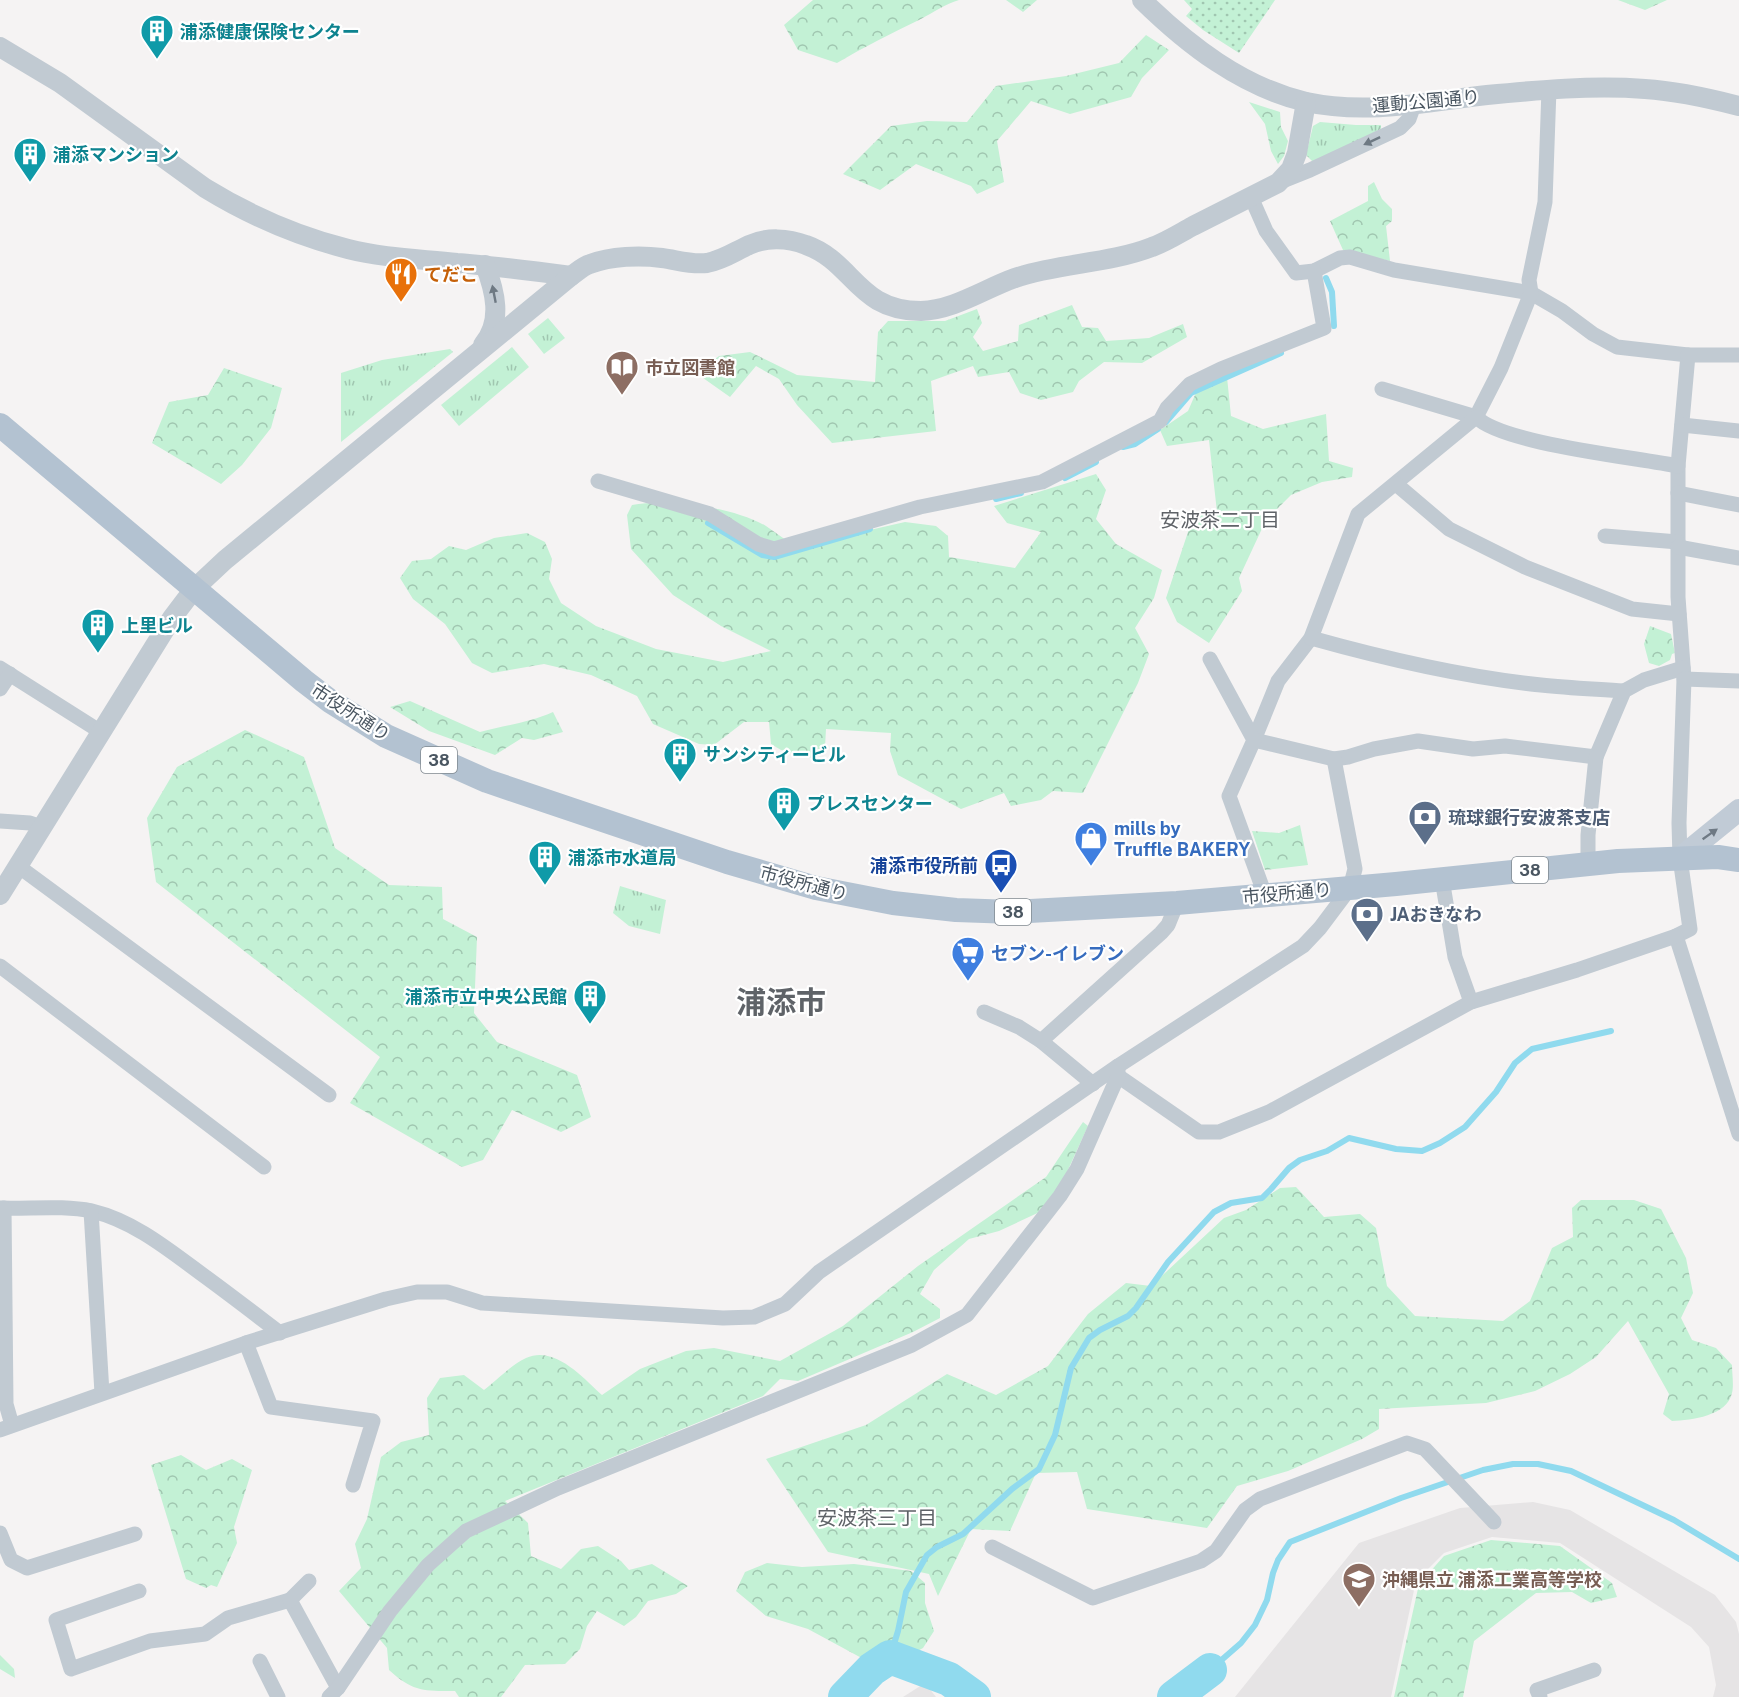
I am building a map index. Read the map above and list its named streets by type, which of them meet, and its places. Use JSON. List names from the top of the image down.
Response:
{
  "streets": {
    "main road": ["市役所通り", "38"],
    "street": ["運動公園通り"]
  },
  "districts": ["安波茶二丁目", "浦添市", "安波茶三丁目"],
  "places": {
    "building": [
      "浦添健康保険センター",
      "浦添マンション",
      "上里ビル",
      "サンシティービル",
      "プレスセンター",
      "浦添市水道局",
      "浦添市立中央公民館"
    ],
    "restaurant": ["てだこ"],
    "library": ["市立図書館"],
    "bank": ["琉球銀行安波茶支店", "JAおきなわ"],
    "shop": ["mills by Truffle BAKERY"],
    "bus stop": ["浦添市役所前"],
    "supermarket": ["セブン-イレブン"],
    "school or university": ["沖縄県立 浦添工業高等学校"]
  }
}
